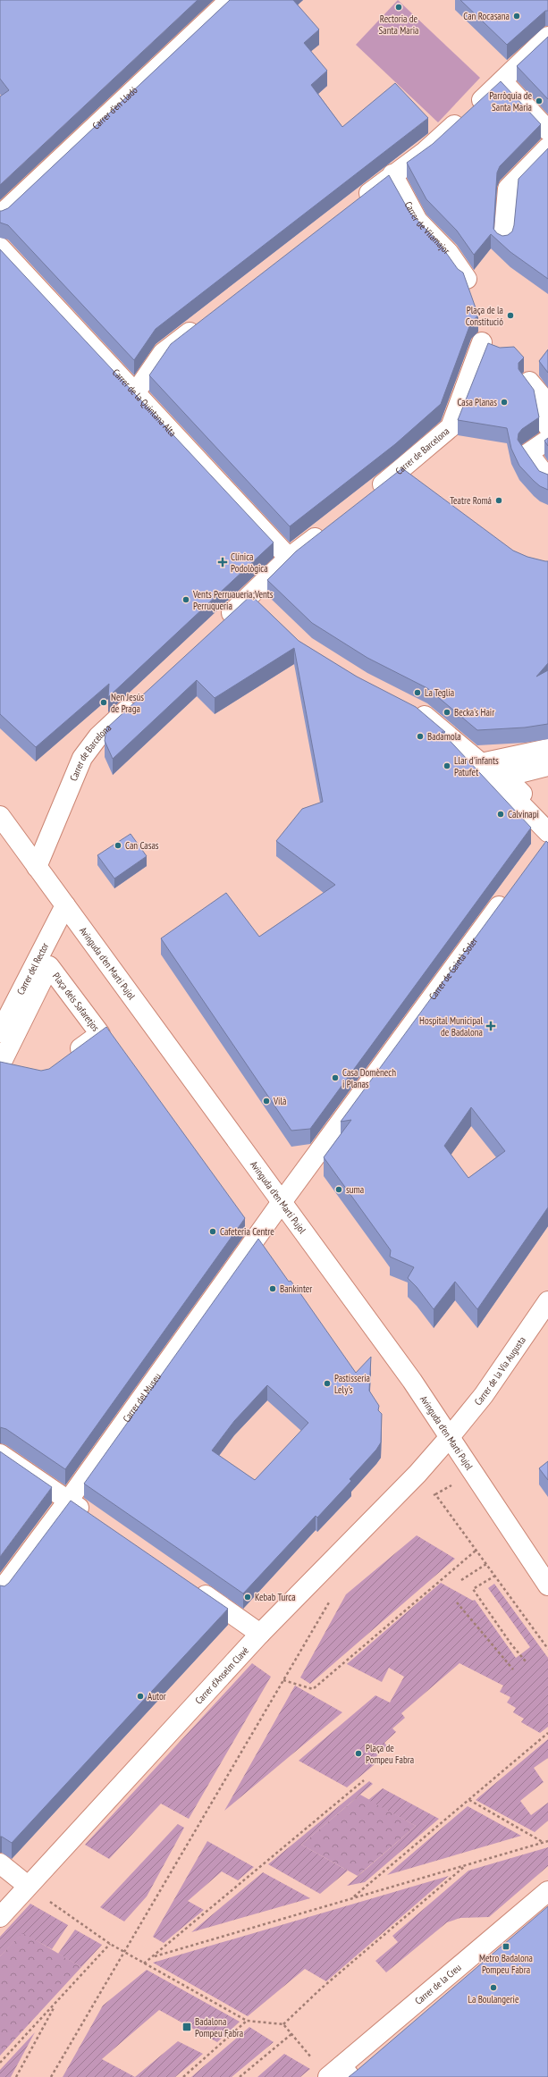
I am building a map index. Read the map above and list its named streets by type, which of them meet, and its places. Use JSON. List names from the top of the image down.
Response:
{
  "streets": {
    "street": [
      "Carrer d'en Lladó",
      "Carrer de Vilamajor",
      "Carrer de la Quintana Alta",
      "Carrer de Barcelona",
      "Avinguda d'en Martí Pujol",
      "Carrer del Rector",
      "Carrer de Gaietà Soler",
      "Plaça dels Safaretjos",
      "Carrer de la Via Augusta",
      "Carrer del Museu",
      "Carrer d'Anselm Clavé",
      "Carrer de la Creu"
    ]
  },
  "crossings": [
    ["Carrer de Barcelona", "Avinguda d'en Martí Pujol"],
    ["Avinguda d'en Martí Pujol", "Carrer del Rector"],
    ["Avinguda d'en Martí Pujol", "Carrer de Gaietà Soler"],
    ["Avinguda d'en Martí Pujol", "Carrer de la Via Augusta"],
    ["Avinguda d'en Martí Pujol", "Carrer del Museu"],
    ["Avinguda d'en Martí Pujol", "Carrer d'Anselm Clavé"],
    ["Carrer de Gaietà Soler", "Carrer del Museu"],
    ["Carrer de la Via Augusta", "Carrer d'Anselm Clavé"]
  ],
  "places": {
    "other": [
      "Rectoria de Santa Maria",
      "Can Rocasana",
      "Parròquia de Santa Maria",
      "Plaça de la Constitució",
      "Casa Planas",
      "Teatre Romá",
      "Vents Perruaueria;Vents Perruqueria",
      "La Teglia",
      "Nen Jesús de Praga",
      "Becka's Hair",
      "Badamola",
      "Llar d'infants Patufet",
      "Calvinapi",
      "Can Casas",
      "Casa Domènech i Planas",
      "Vilà",
      "suma",
      "Cafeteria Centre",
      "Bankinter",
      "Pastisseria Lely's",
      "Kebab Turca",
      "Autor",
      "Plaça de Pompeu Fabra",
      "La Boulangerie"
    ],
    "health": ["Clínica Podològica", "Hospital Municipal de Badalona"],
    "transit": ["Metro Badalona Pompeu Fabra", "Badalona Pompeu Fabra"]
  }
}
